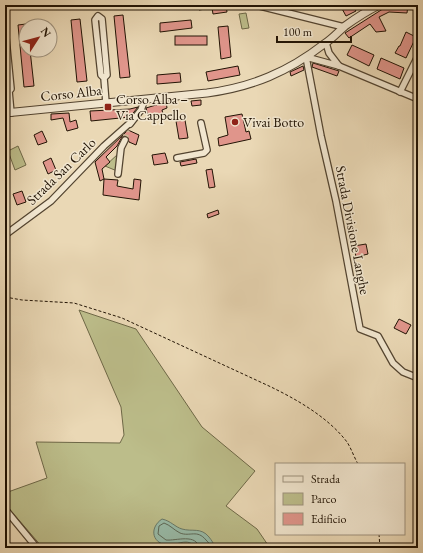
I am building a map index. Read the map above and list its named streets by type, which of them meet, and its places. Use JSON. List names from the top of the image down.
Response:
{
  "streets": {
    "street": ["Corso Alba", "Strada San Carlo", "Strada Divisione Langhe"]
  },
  "crossings": [
    ["Corso Alba", "Strada San Carlo"],
    ["Corso Alba", "Strada Divisione Langhe"]
  ],
  "places": {
    "transit": ["Corso Alba – Via Cappello"],
    "other": ["Vivai Botto"]
  },
  "legend": ["Strada", "Parco", "Edificio"],
  "scale_bar": "100 m",
  "north": "top right"
}
